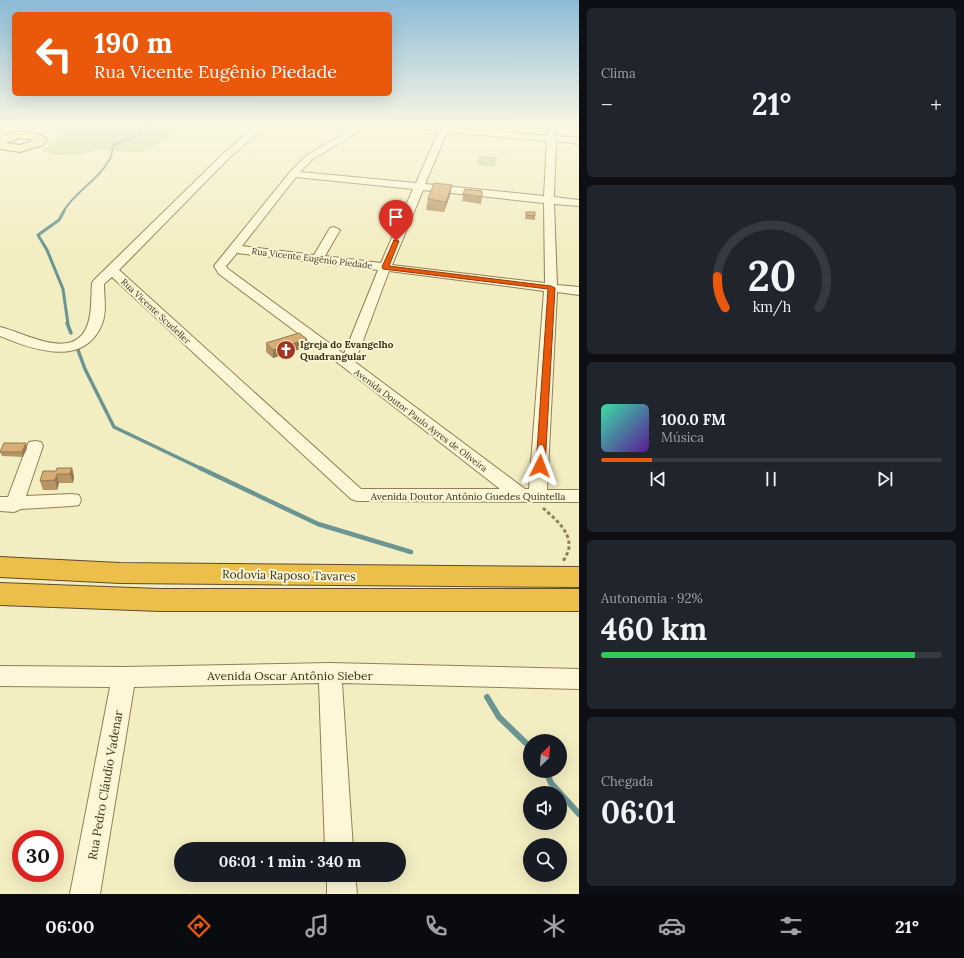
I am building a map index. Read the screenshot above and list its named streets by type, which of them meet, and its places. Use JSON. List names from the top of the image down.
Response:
{
  "streets": {
    "highway": ["Rodovia Raposo Tavares"],
    "street": [
      "Rua Vicente Eugênio Piedade",
      "Rua Vicente Scudeller",
      "Avenida Doutor Paulo Ayres de Oliveira",
      "Avenida Doutor Antônio Guedes Quintella",
      "Avenida Oscar Antônio Sieber",
      "Rua Pedro Cláudio Vadenar"
    ]
  },
  "crossings": [
    ["Rua Vicente Eugênio Piedade", "Avenida Doutor Paulo Ayres de Oliveira"],
    ["Rua Vicente Scudeller", "Avenida Doutor Antônio Guedes Quintella"],
    ["Avenida Doutor Paulo Ayres de Oliveira", "Avenida Doutor Antônio Guedes Quintella"],
    ["Avenida Oscar Antônio Sieber", "Rua Pedro Cláudio Vadenar"]
  ],
  "places": {
    "church": ["Igreja do Evangelho Quadrangular"]
  },
  "north": "top right",
  "page": {
    "tile": [
      "Clima",
      ["Autonomia · 92%", "460 km"],
      ["Chegada", "06:01"]
    ],
    "turn": ["190 m", "Rua Vicente Eugênio Piedade"],
    "heat": ["−", "21°", "+"],
    "song": ["100.0 FM", "Música"],
    "limit": "30",
    "trip": "06:01 · 1 min · 340 m",
    "tabs": ["06:00", "21°"],
    "gauge": ["20", "km/h"]
  }
}
